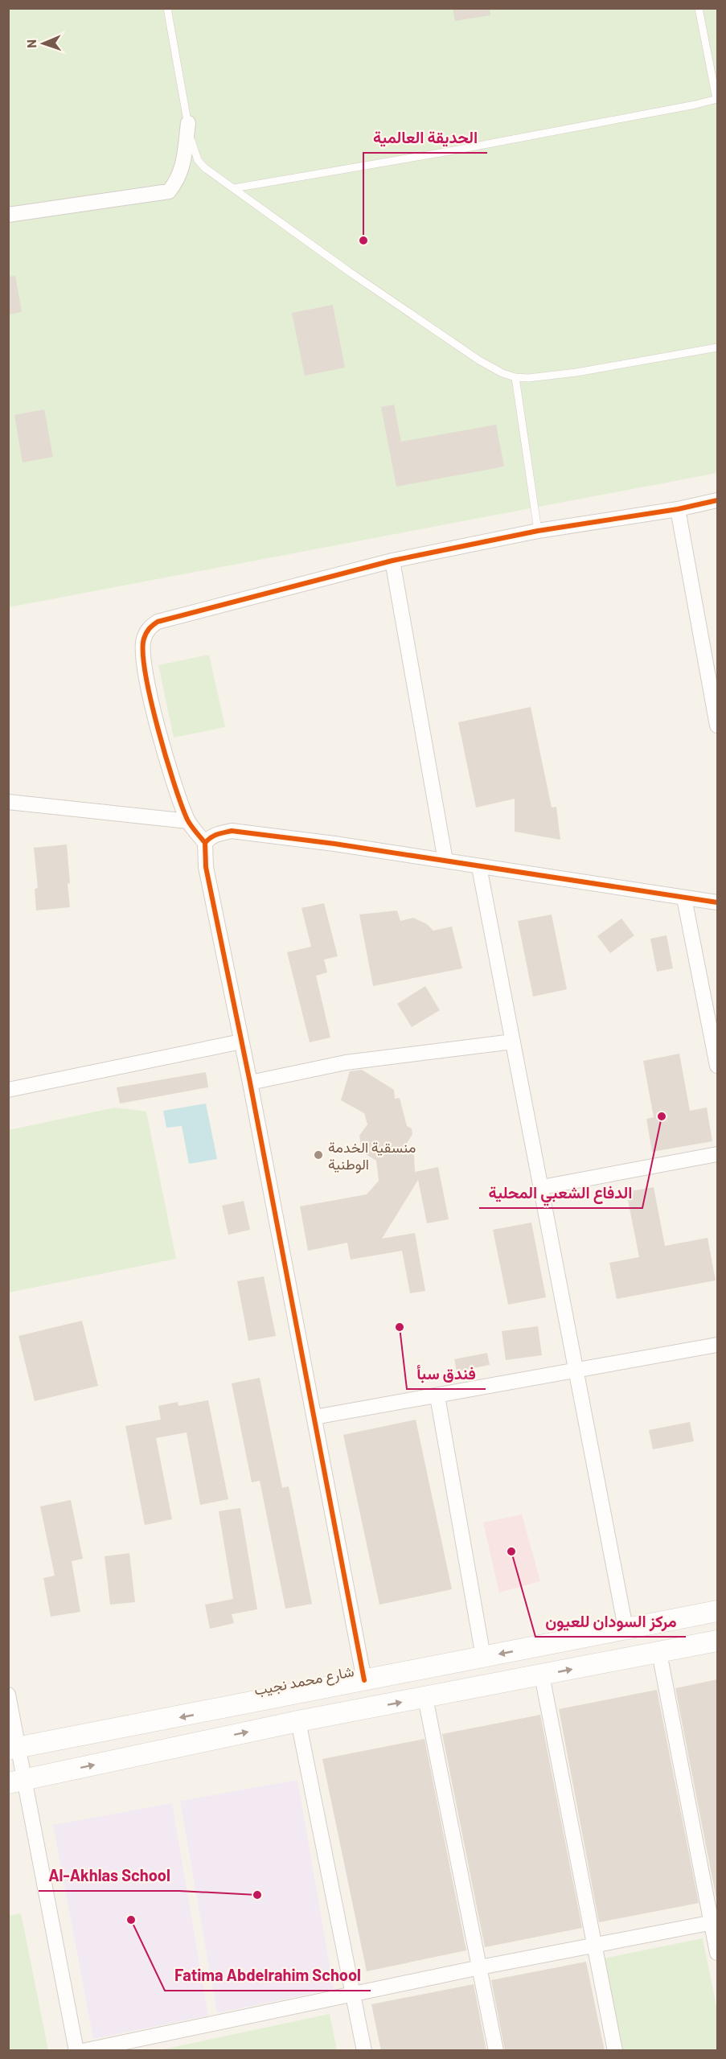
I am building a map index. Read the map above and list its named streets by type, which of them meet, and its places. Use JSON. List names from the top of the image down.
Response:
{
  "streets": {
    "main road": ["شارع محمد نجيب"]
  },
  "places": [
    "الحديقة العالمية",
    "الدفاع الشعبي المحلية",
    "منسقية الخدمة الوطنية",
    "فندق سبأ",
    "مركز السودان للعيون",
    "Al-Akhlas School",
    "Fatima Abdelrahim School"
  ],
  "north": "left"
}
